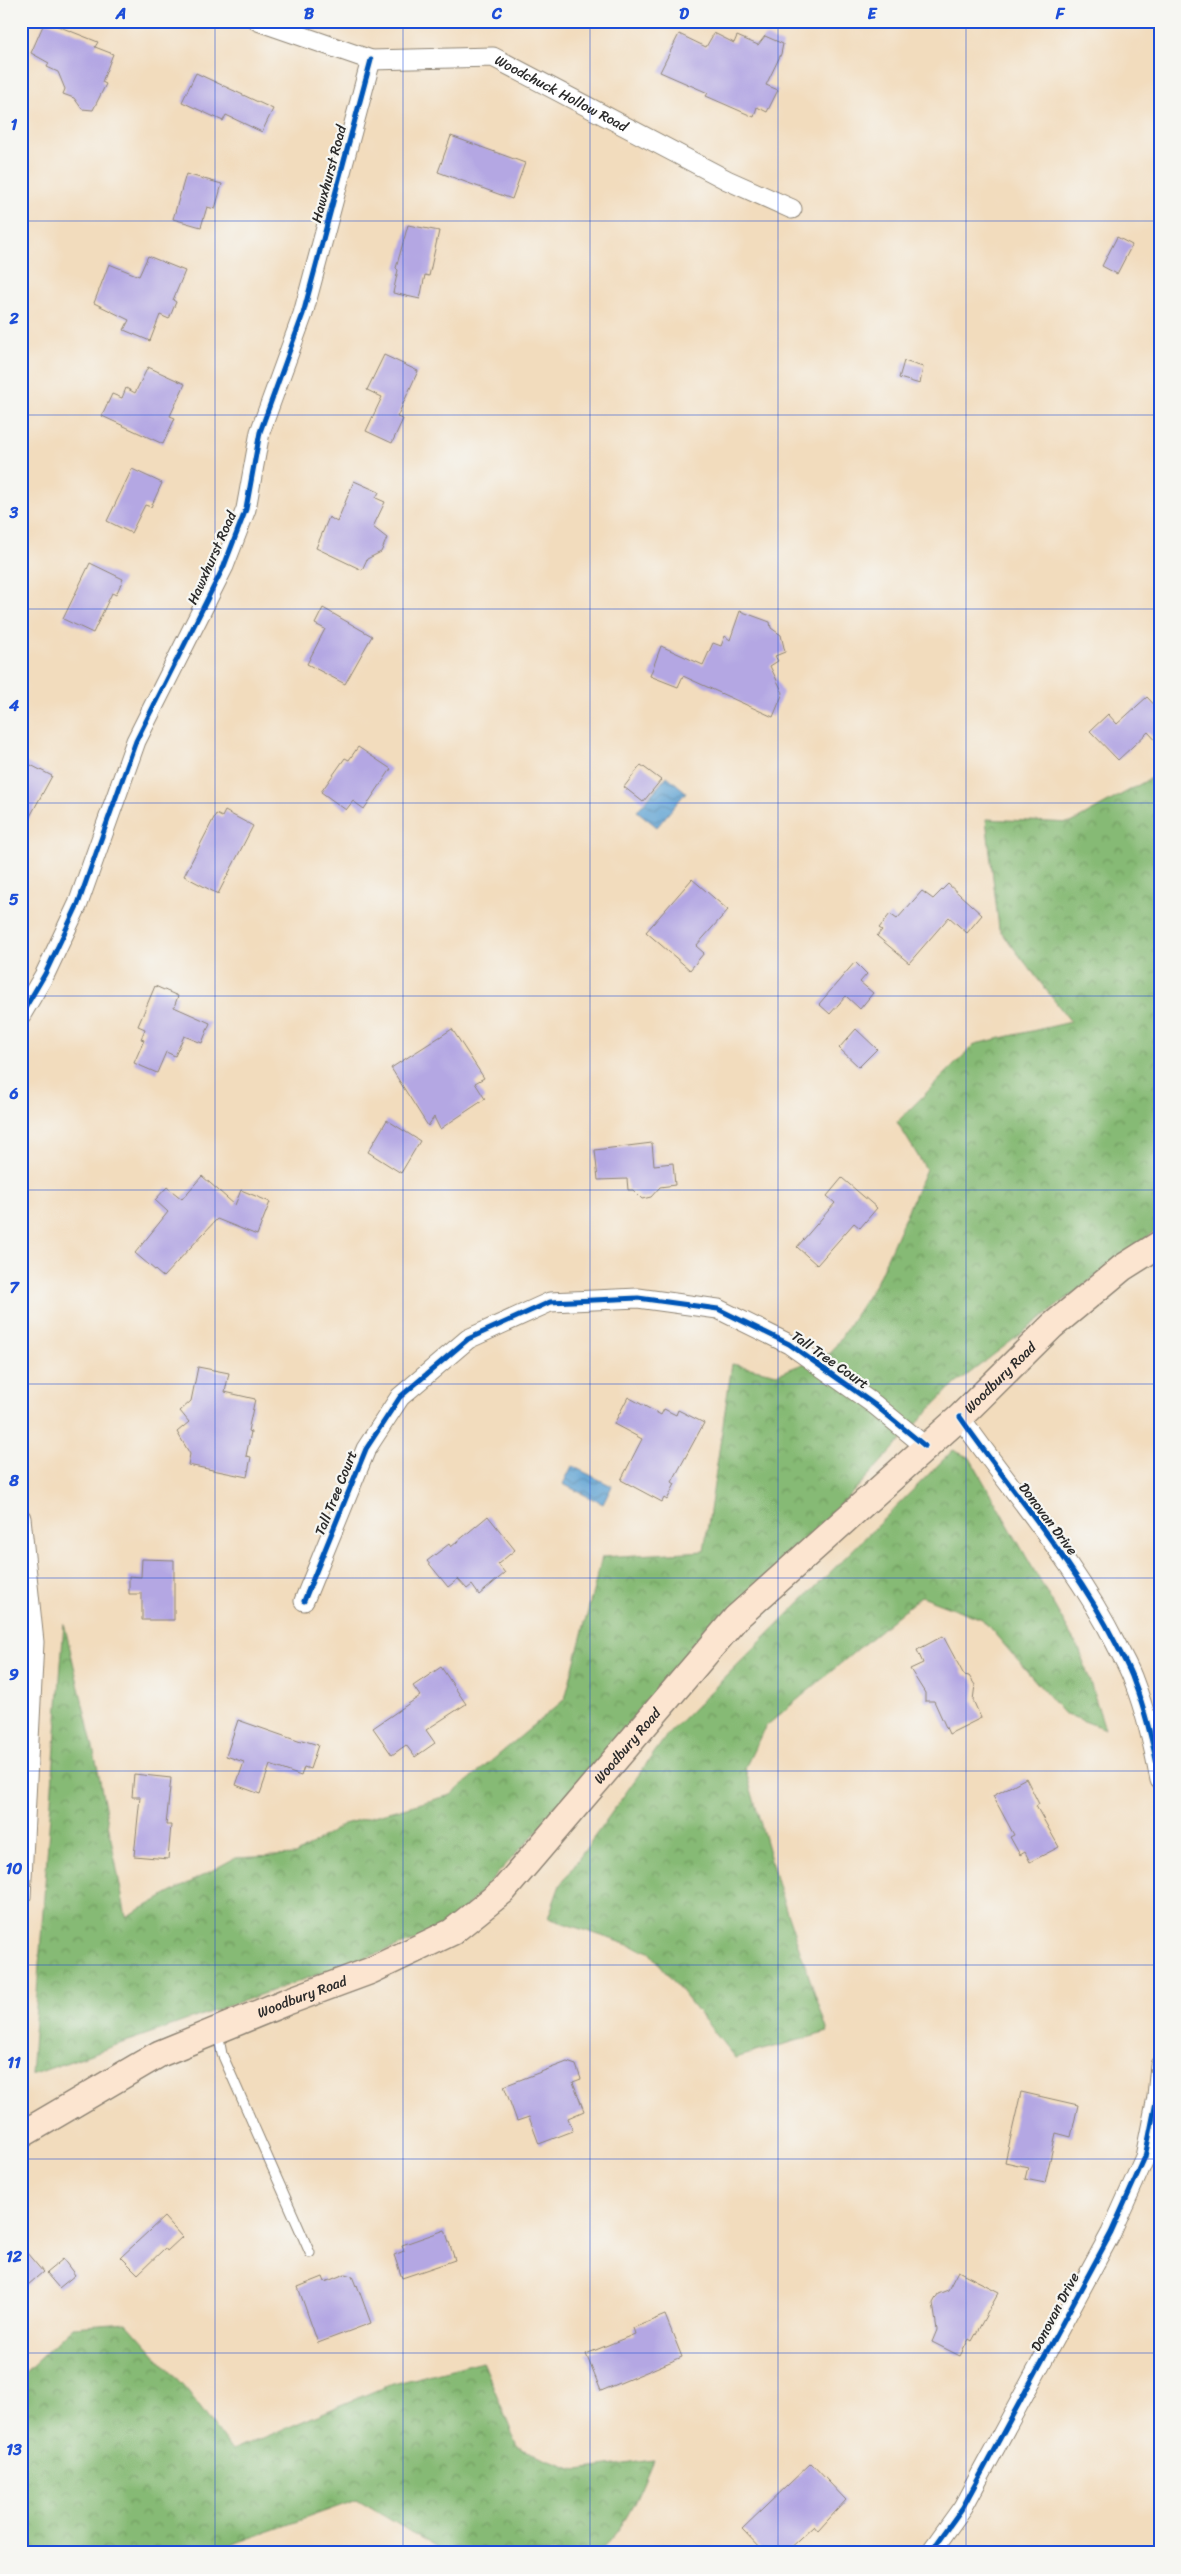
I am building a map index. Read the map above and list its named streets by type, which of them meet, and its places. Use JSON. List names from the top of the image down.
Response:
{
  "streets": {
    "main road": ["Woodbury Road"],
    "street": [
      "Woodchuck Hollow Road",
      "Hawxhurst Road",
      "Tall Tree Court",
      "Donovan Drive"
    ]
  },
  "crossings": [
    ["Woodchuck Hollow Road", "Hawxhurst Road"],
    ["Tall Tree Court", "Woodbury Road"],
    ["Woodbury Road", "Donovan Drive"]
  ],
  "grid": {
    "columns": [
      "A",
      "B",
      "C",
      "D",
      "E",
      "F"
    ],
    "rows": [
      "1",
      "2",
      "3",
      "4",
      "5",
      "6",
      "7",
      "8",
      "9",
      "10",
      "11",
      "12",
      "13"
    ]
  }
}
